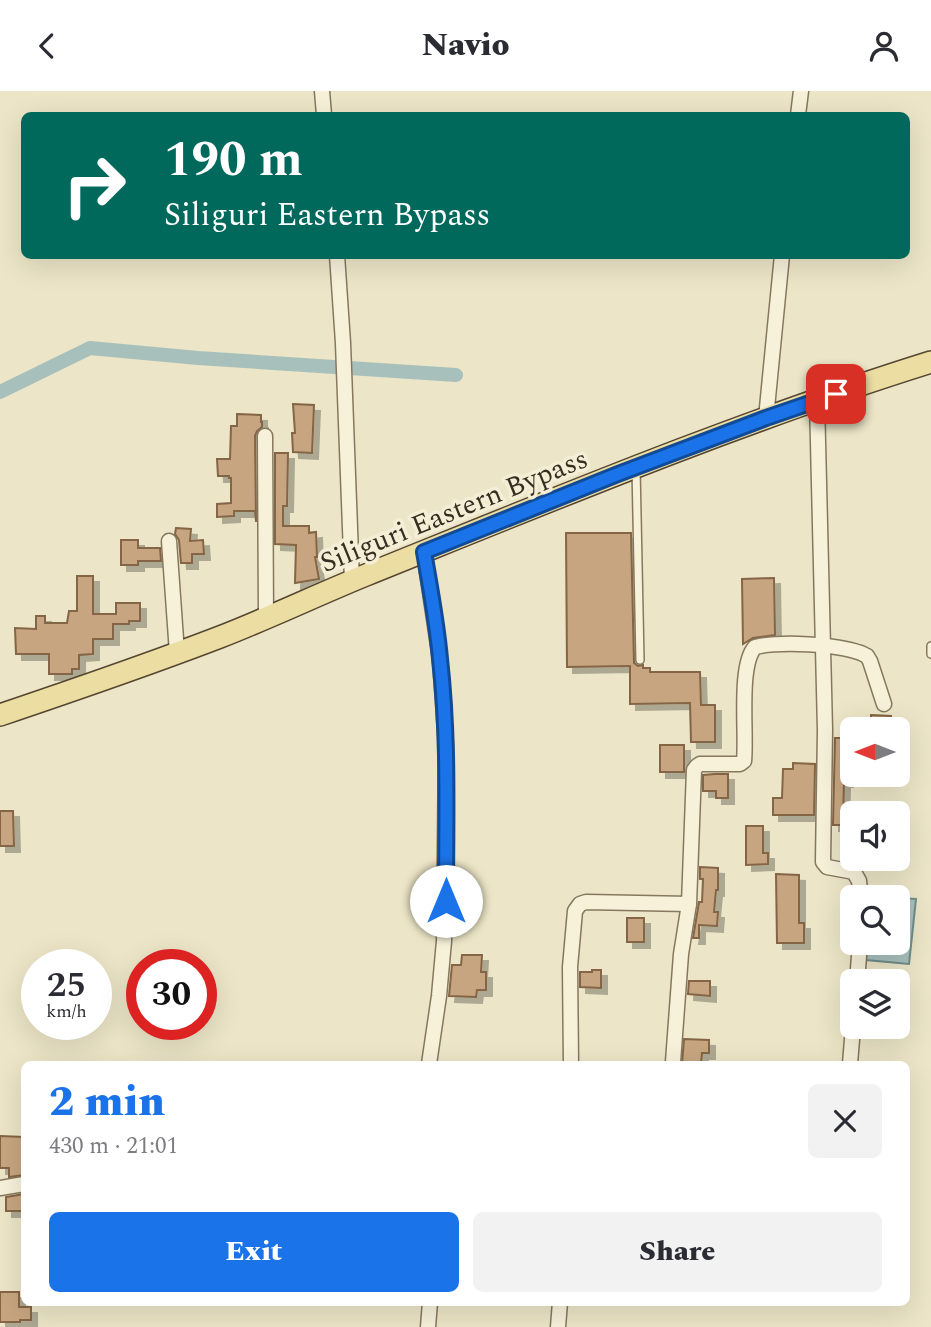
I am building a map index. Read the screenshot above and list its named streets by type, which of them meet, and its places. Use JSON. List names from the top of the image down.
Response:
{
  "streets": {
    "main road": ["Siliguri Eastern Bypass"]
  },
  "north": "left",
  "page": {
    "header": "Navio",
    "turn": ["190 m", "Siliguri Eastern Bypass"],
    "speed": "25 km/h",
    "limit": "30",
    "heading": ["2 min", "430 m · 21:01"],
    "buttons": ["Exit", "Share"]
  }
}
